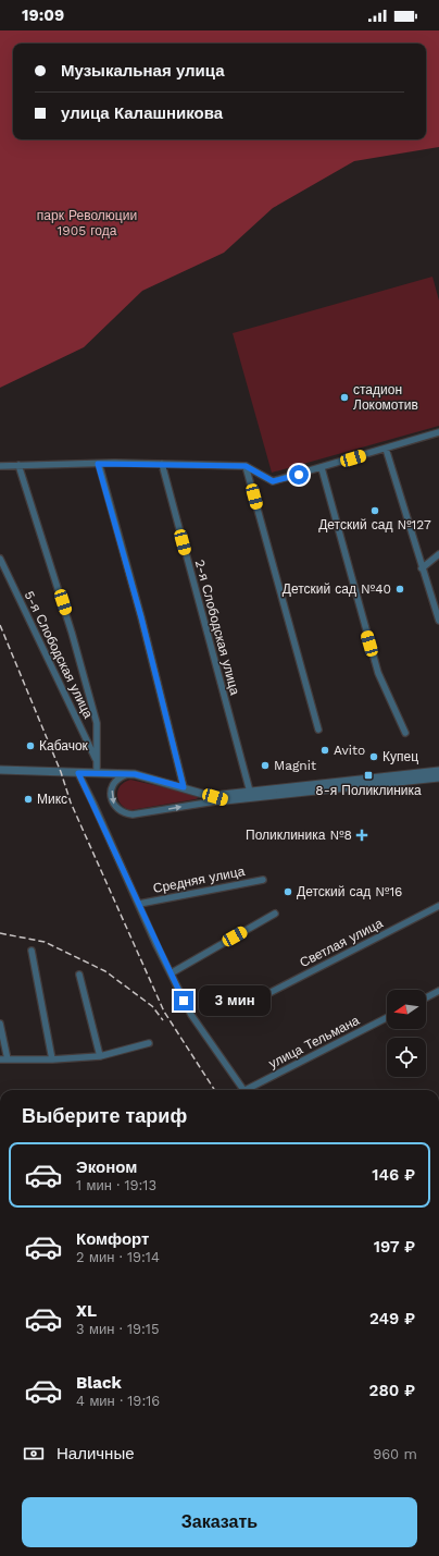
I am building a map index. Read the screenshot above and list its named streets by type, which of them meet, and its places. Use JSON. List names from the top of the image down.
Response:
{
  "streets": {
    "street": [
      "2-я Слободская улица",
      "5-я Слободская улица",
      "Средняя улица",
      "Светлая улица",
      "улица Тельмана"
    ]
  },
  "parks": ["парк Революции 1905 года"],
  "places": {
    "other": [
      "стадион Локомотив",
      "Детский сад №127",
      "Детский сад №40",
      "Кабачок",
      "Avito",
      "Купец",
      "Magnit",
      "Микс",
      "Детский сад №16"
    ],
    "transit": ["8-я Поликлиника"],
    "health": ["Поликлиника №8"]
  },
  "north": "left",
  "page": {
    "status": "19:09",
    "banner": ["Музыкальная улица", "улица Калашникова"],
    "bubble": "3 мин",
    "heading": "Выберите тариф",
    "list": [
      {
        "name": "Эконом",
        "note": "1 мин · 19:13",
        "value": "146 ₽"
      },
      {
        "name": "Комфорт",
        "note": "2 мин · 19:14",
        "value": "197 ₽"
      },
      {
        "name": "XL",
        "note": "3 мин · 19:15",
        "value": "249 ₽"
      },
      {
        "name": "Black",
        "note": "4 мин · 19:16",
        "value": "280 ₽"
      }
    ],
    "pay": ["Наличные", "960 m"],
    "buttons": "Заказать"
  }
}
